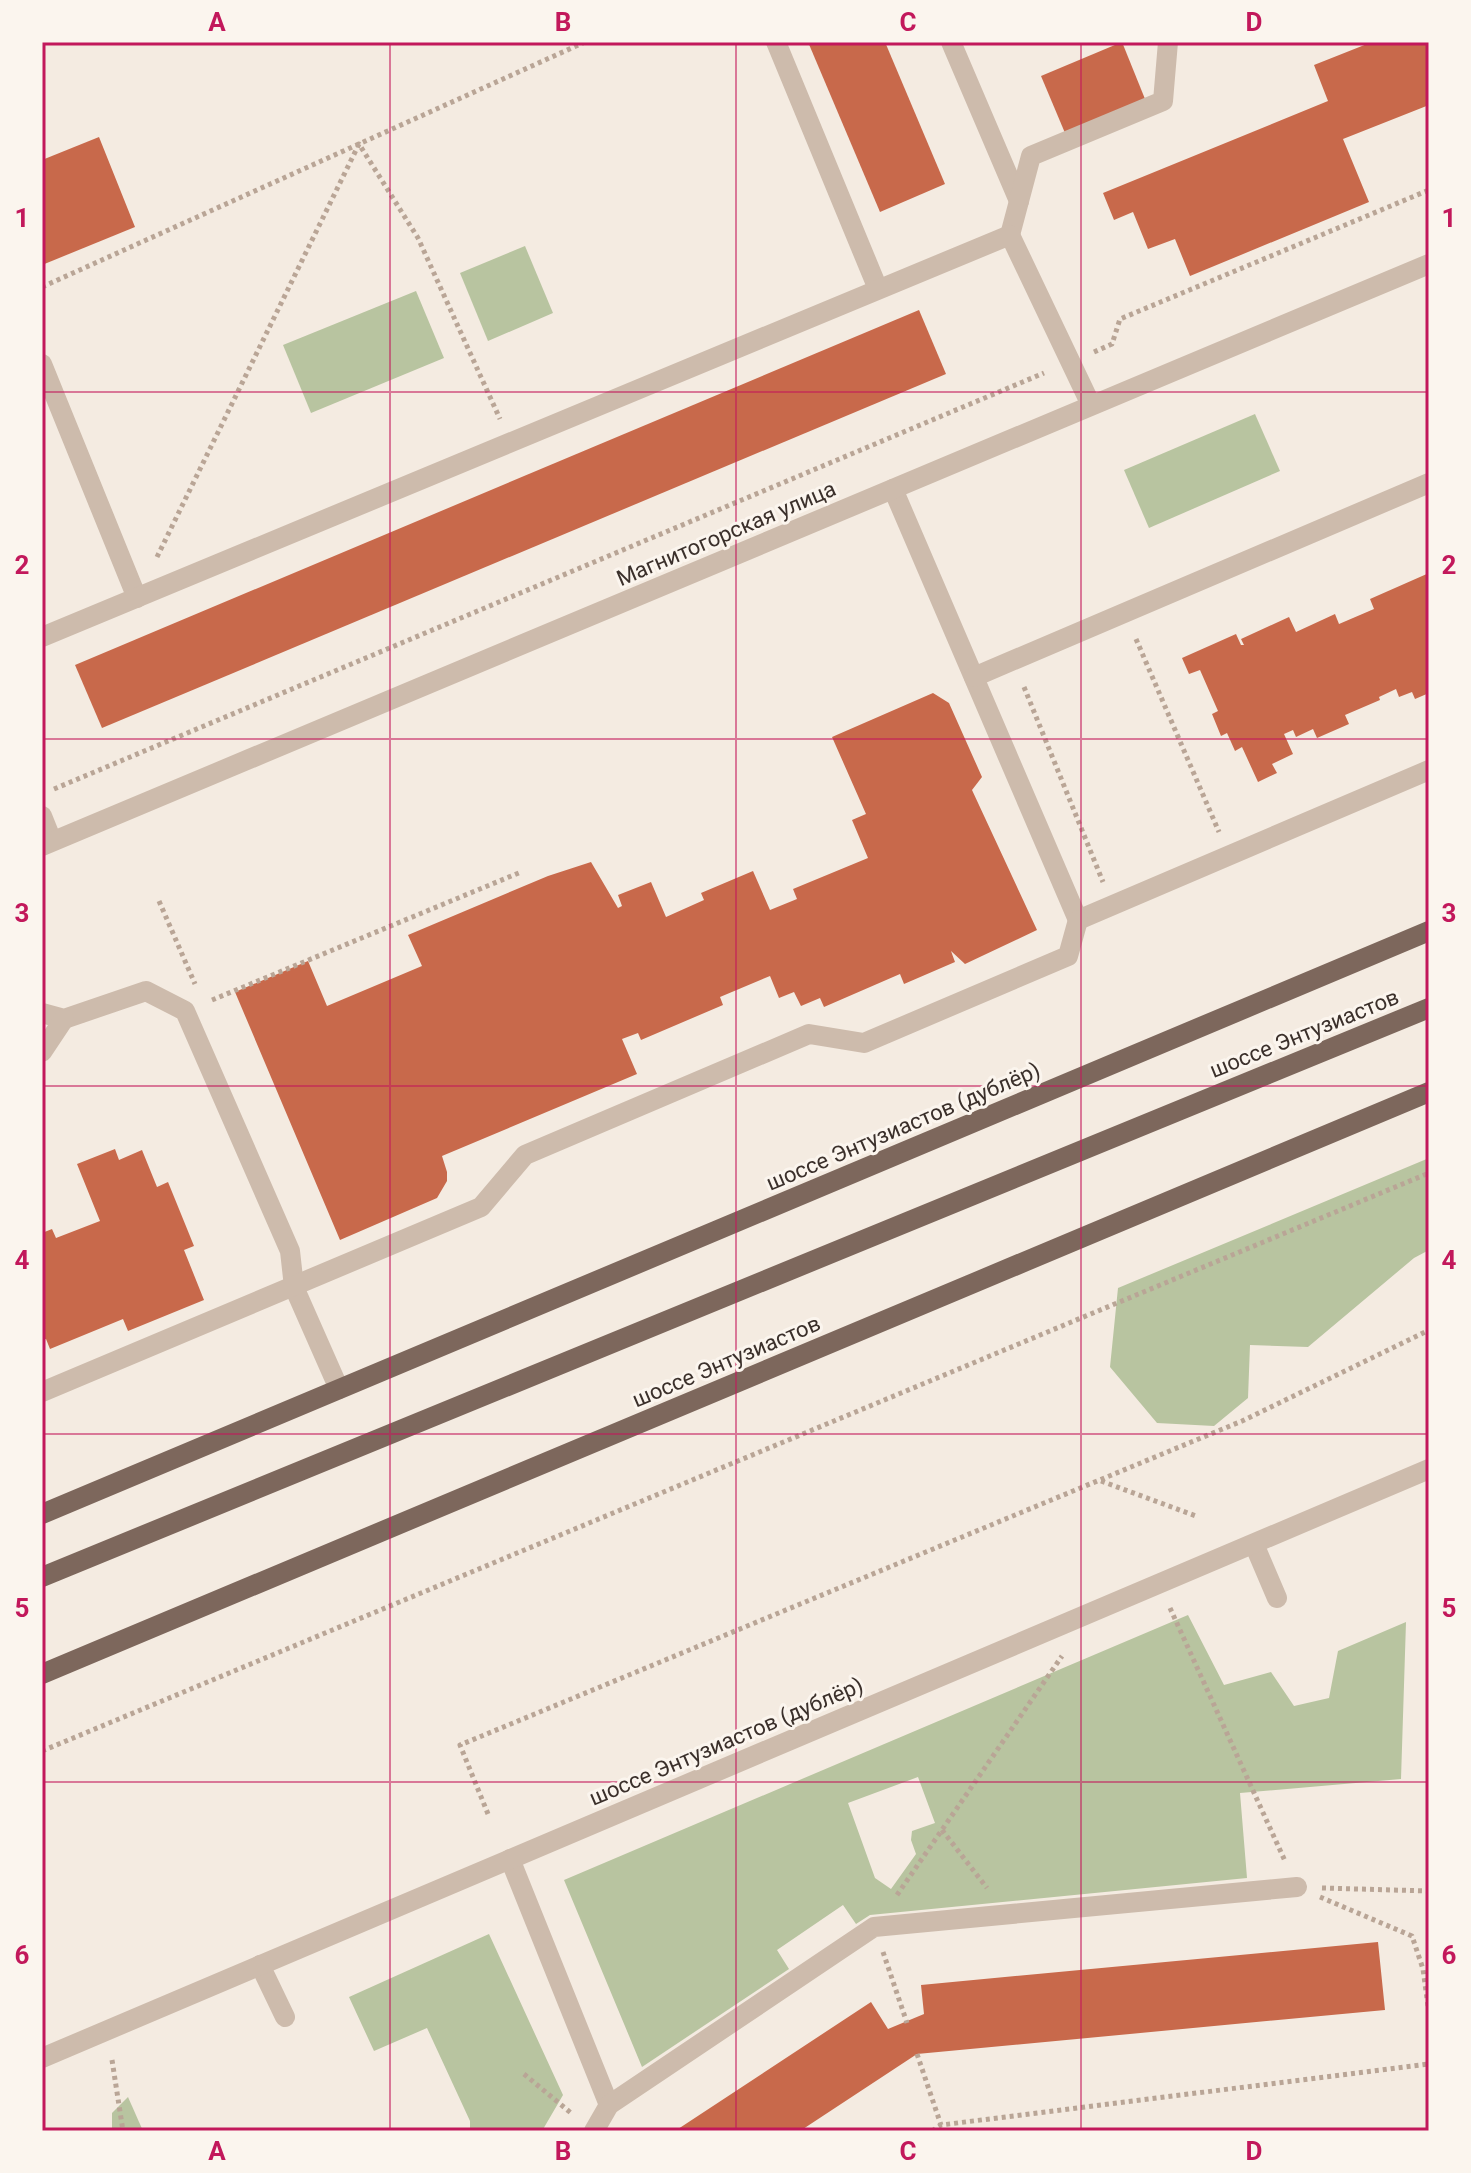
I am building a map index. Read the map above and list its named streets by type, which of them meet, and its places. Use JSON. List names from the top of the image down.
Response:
{
  "streets": {
    "main road": ["шоссе Энтузиастов", "шоссе Энтузиастов (дублёр)"],
    "street": ["Магнитогорская улица"]
  },
  "grid": {
    "columns": [
      "A",
      "B",
      "C",
      "D"
    ],
    "rows": [
      "1",
      "2",
      "3",
      "4",
      "5",
      "6"
    ]
  }
}
